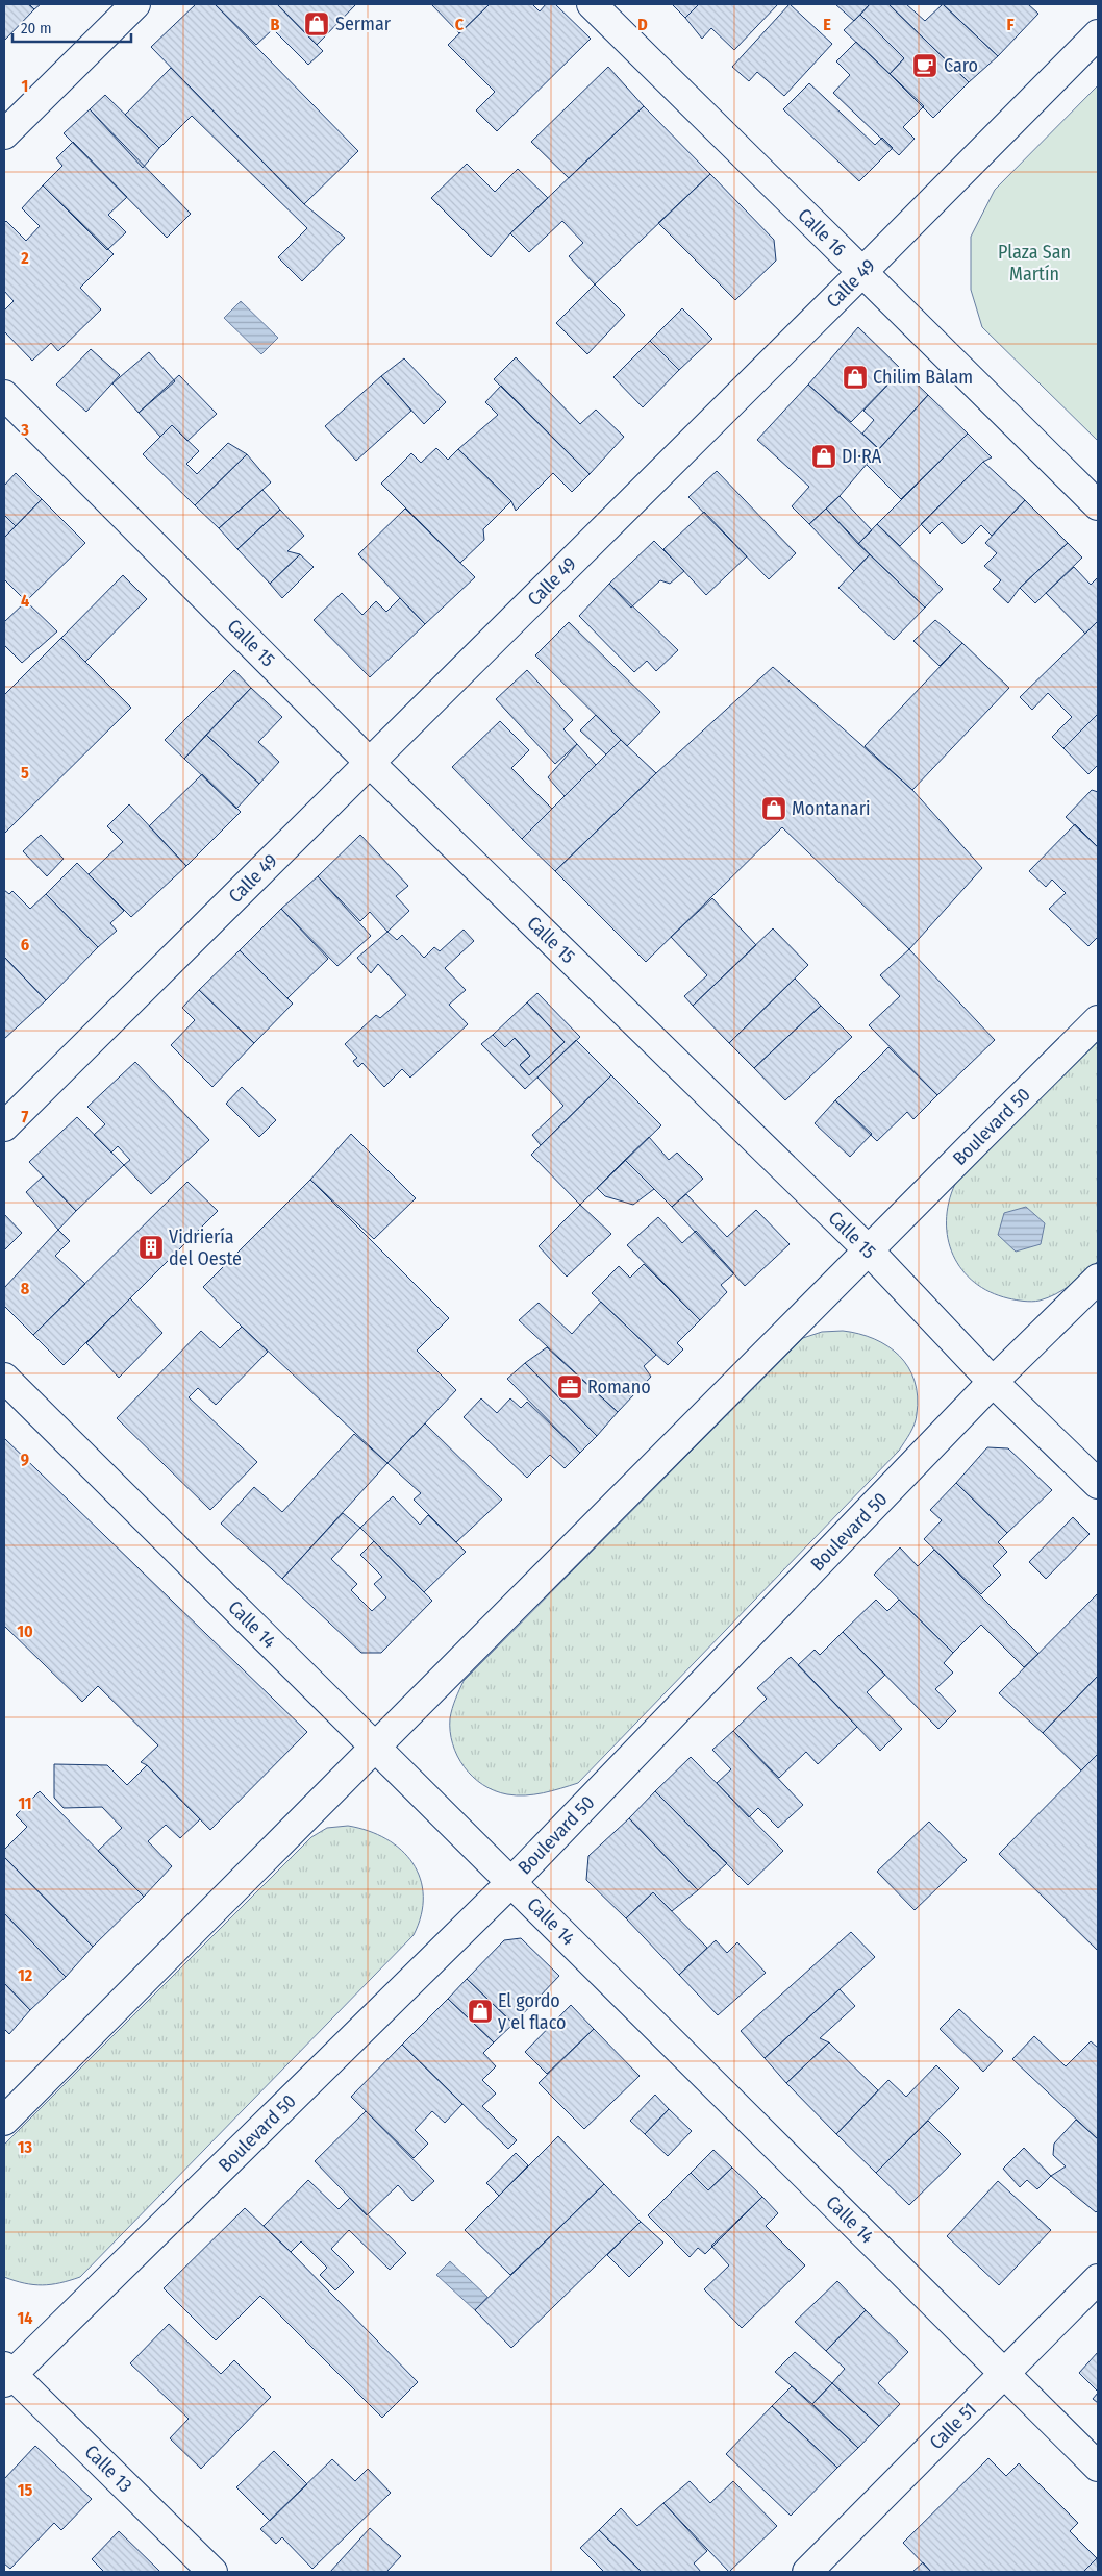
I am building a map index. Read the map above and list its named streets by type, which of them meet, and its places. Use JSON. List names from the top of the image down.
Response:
{
  "streets": {
    "street": [
      "Calle 16",
      "Calle 49",
      "Calle 15",
      "Boulevard 50",
      "Calle 14",
      "Calle 51",
      "Calle 13"
    ]
  },
  "crossings": [
    ["Calle 16", "Calle 49"],
    ["Calle 49", "Calle 15"],
    ["Calle 15", "Boulevard 50"],
    ["Boulevard 50", "Calle 14"],
    ["Boulevard 50", "Calle 13"],
    ["Calle 14", "Calle 51"]
  ],
  "parks": ["Plaza San Martín"],
  "places": {
    "shop": [
      "Sermar",
      "Chilim Balam",
      "DI·RA",
      "Montanari",
      "El gordo y el flaco"
    ],
    "cafe": ["Caro"],
    "building": ["Vidriería del Oeste"],
    "office": ["Romano"]
  },
  "scale_bar": "20 m",
  "grid": {
    "columns": [
      "B",
      "C",
      "D",
      "E",
      "F"
    ],
    "rows": [
      "1",
      "2",
      "3",
      "4",
      "5",
      "6",
      "7",
      "8",
      "9",
      "10",
      "11",
      "12",
      "13",
      "14",
      "15"
    ]
  }
}
